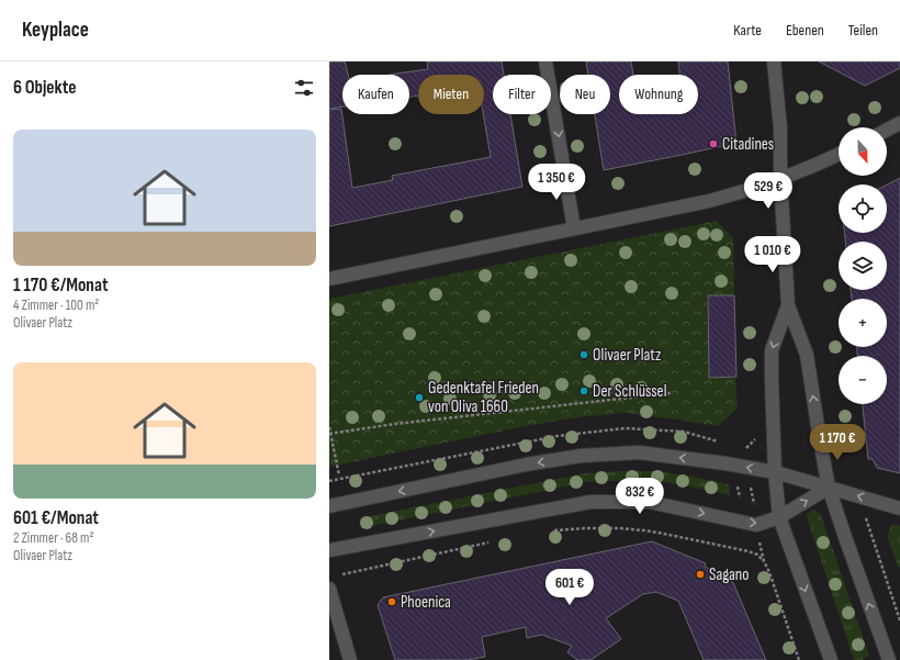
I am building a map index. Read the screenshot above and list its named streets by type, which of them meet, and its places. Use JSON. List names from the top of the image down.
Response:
{
  "places": [
    "Citadines",
    "Olivaer Platz",
    "Der Schlüssel",
    "Gedenktafel Frieden von Oliva 1660",
    "Sagano",
    "Phoenica"
  ],
  "north": "bottom",
  "page": {
    "header": "Keyplace",
    "nav": ["Karte", "Ebenen", "Teilen"],
    "heading": "6 Objekte",
    "chip": [
      "Kaufen",
      "Mieten",
      "Filter",
      "Neu",
      "Wohnung"
    ],
    "list": [
      {
        "name": "1 170 €/Monat",
        "note": "4 Zimmer · 100 m² · Olivaer Platz"
      },
      {
        "name": "601 €/Monat",
        "note": "2 Zimmer · 68 m² · Olivaer Platz"
      }
    ],
    "map_buttons": ["+", "−"],
    "price": [
      "1 350 €",
      "529 €",
      "1 010 €",
      "1 170 €",
      "832 €",
      "601 €"
    ]
  }
}
